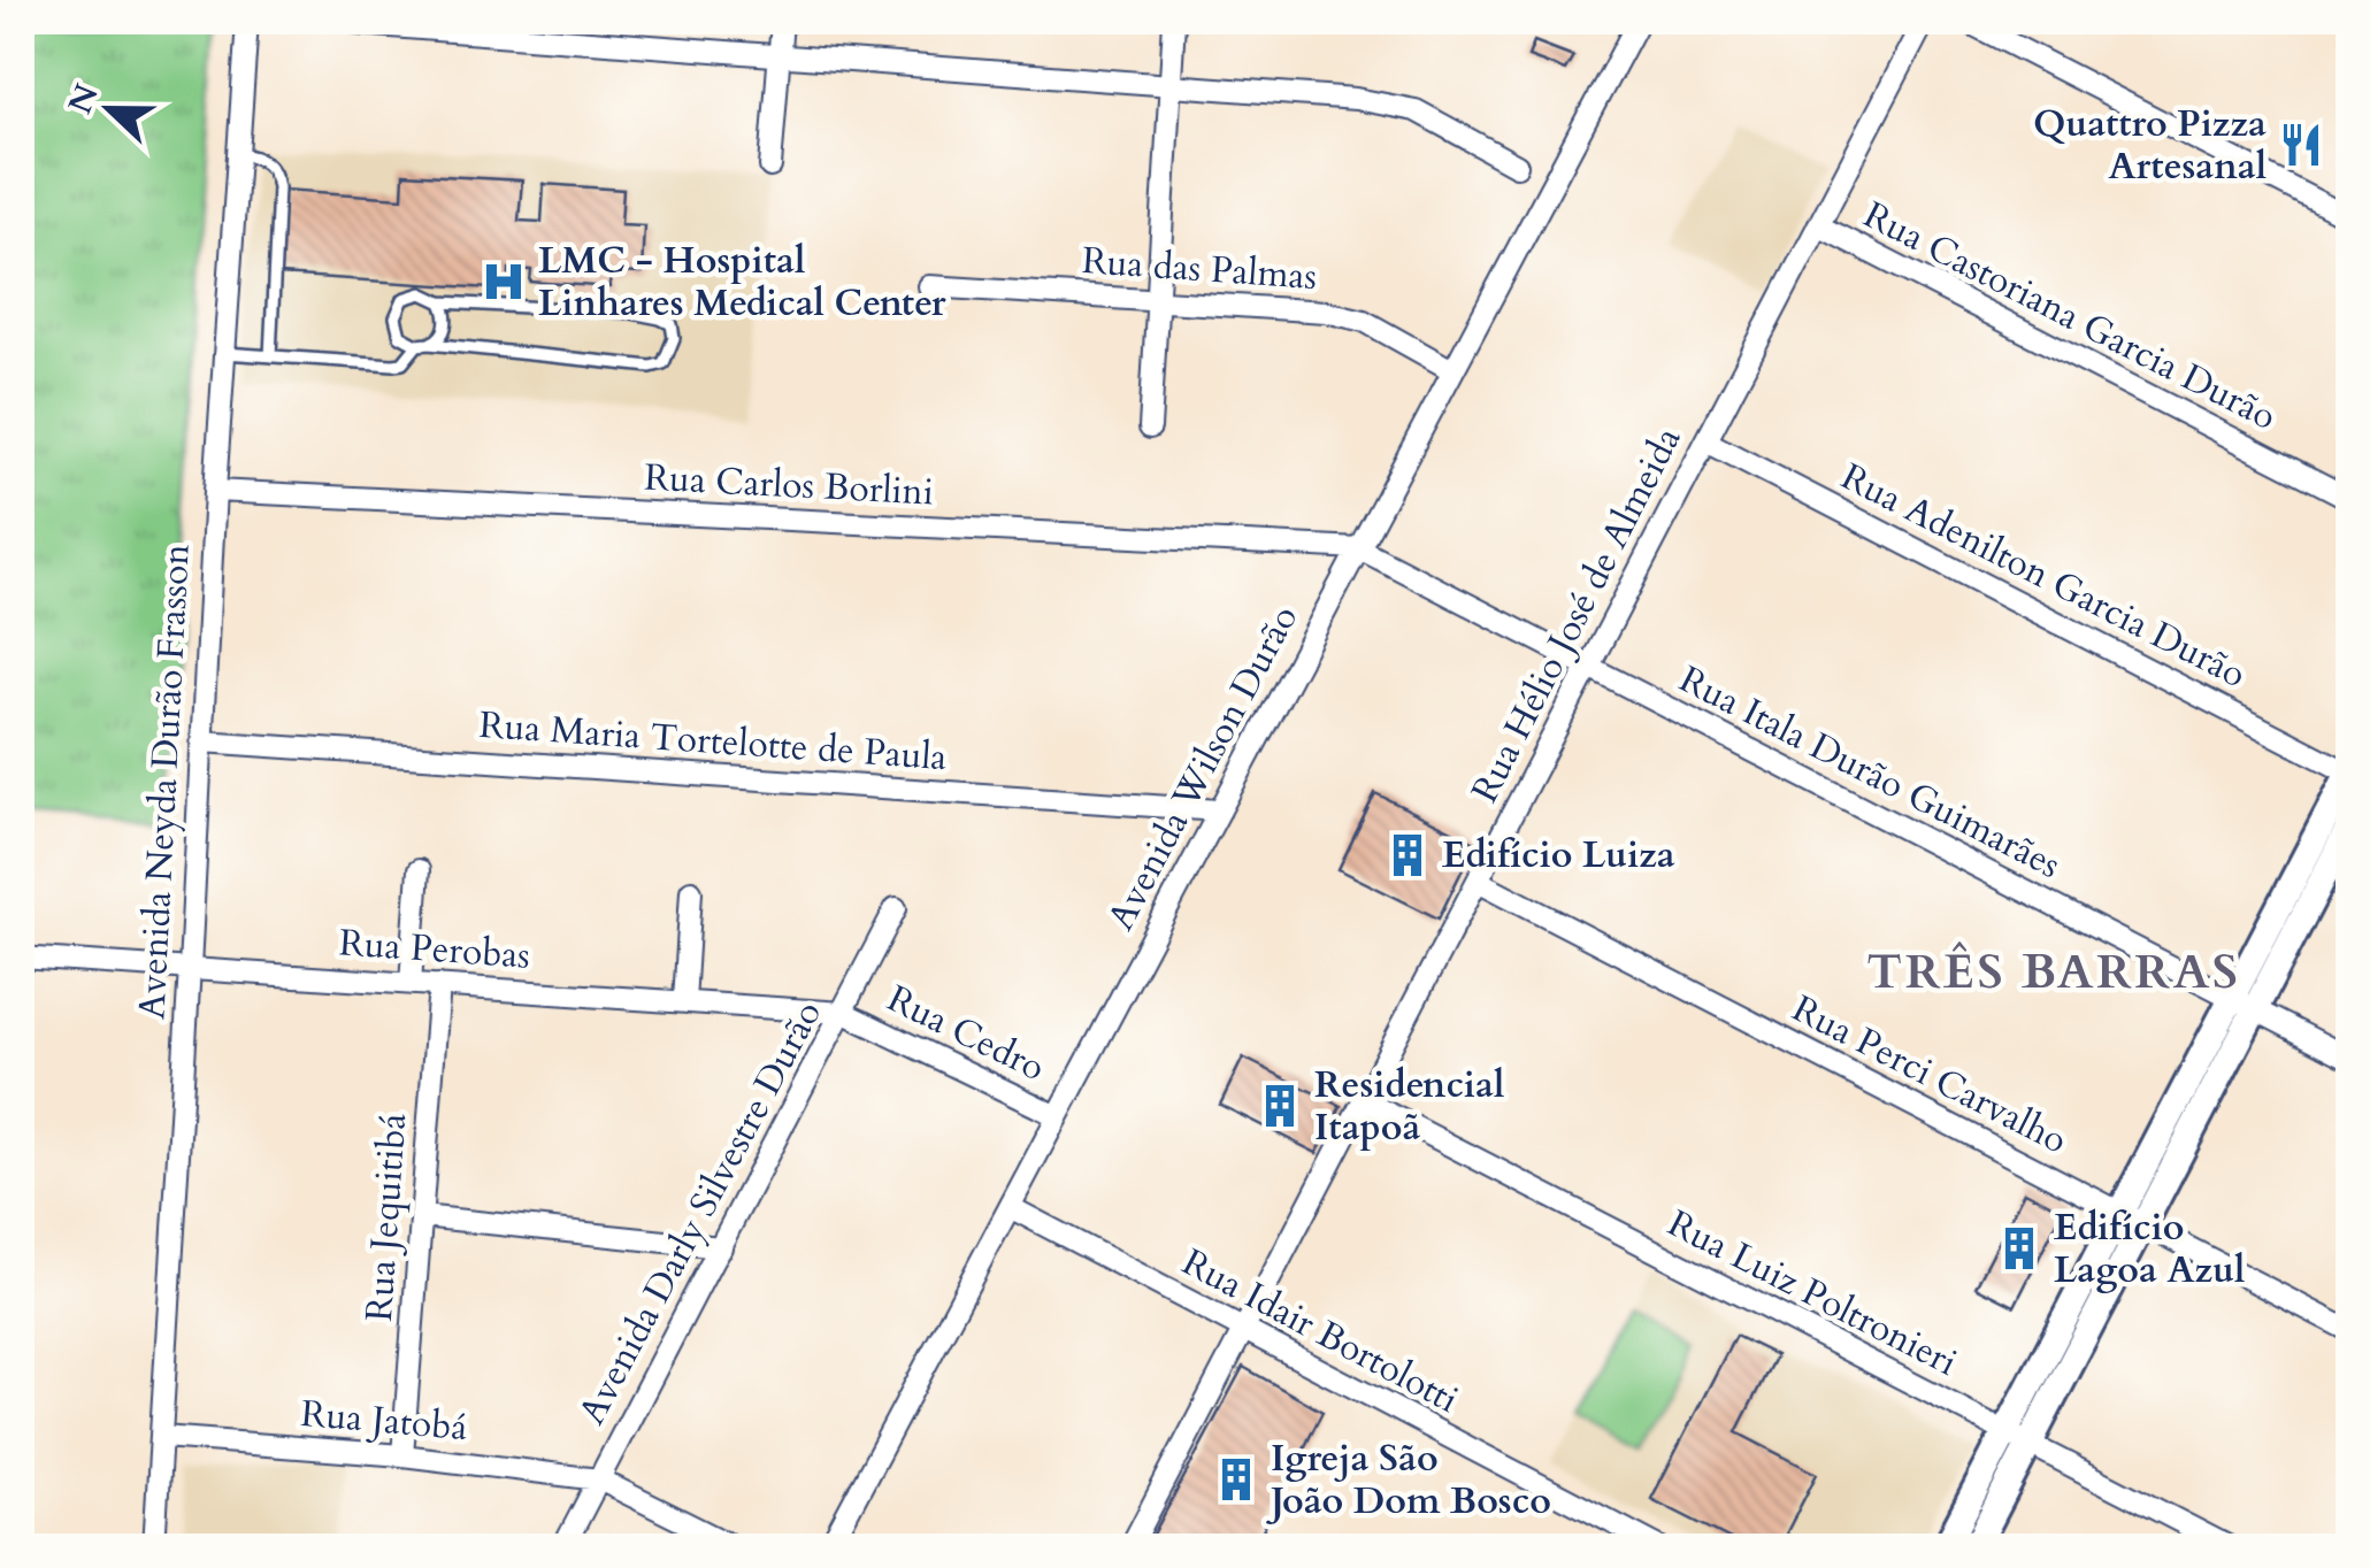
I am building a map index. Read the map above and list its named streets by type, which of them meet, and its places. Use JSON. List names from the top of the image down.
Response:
{
  "streets": {
    "street": [
      "Rua das Palmas",
      "Rua Castoriana Garcia Durão",
      "Rua Carlos Borlini",
      "Rua Adenilton Garcia Durão",
      "Rua Hélio José de Almeida",
      "Rua Maria Tortelotte de Paula",
      "Avenida Wilson Durão",
      "Rua Itala Durão Guimarães",
      "Avenida Neyda Durão Frasson",
      "Rua Perobas",
      "Rua Cedro",
      "Rua Perci Carvalho",
      "Avenida Darly Silvestre Durão",
      "Rua Jequitibá",
      "Rua Luiz Poltronieri",
      "Rua Idair Bortolotti",
      "Rua Jatobá"
    ]
  },
  "crossings": [
    ["Rua das Palmas", "Avenida Wilson Durão"],
    ["Rua Castoriana Garcia Durão", "Rua Hélio José de Almeida"],
    ["Rua Carlos Borlini", "Avenida Wilson Durão"],
    ["Rua Carlos Borlini", "Rua Itala Durão Guimarães"],
    ["Rua Carlos Borlini", "Avenida Neyda Durão Frasson"],
    ["Rua Adenilton Garcia Durão", "Rua Hélio José de Almeida"],
    ["Rua Hélio José de Almeida", "Rua Itala Durão Guimarães"],
    ["Rua Hélio José de Almeida", "Rua Perci Carvalho"],
    ["Rua Hélio José de Almeida", "Rua Luiz Poltronieri"],
    ["Rua Hélio José de Almeida", "Rua Idair Bortolotti"],
    ["Rua Maria Tortelotte de Paula", "Avenida Wilson Durão"],
    ["Rua Maria Tortelotte de Paula", "Avenida Neyda Durão Frasson"],
    ["Avenida Wilson Durão", "Rua Itala Durão Guimarães"],
    ["Avenida Wilson Durão", "Rua Cedro"],
    ["Avenida Wilson Durão", "Rua Idair Bortolotti"],
    ["Avenida Neyda Durão Frasson", "Rua Perobas"],
    ["Avenida Neyda Durão Frasson", "Rua Jatobá"],
    ["Rua Perobas", "Rua Cedro"],
    ["Rua Perobas", "Avenida Darly Silvestre Durão"],
    ["Rua Perobas", "Rua Jequitibá"],
    ["Rua Cedro", "Avenida Darly Silvestre Durão"],
    ["Avenida Darly Silvestre Durão", "Rua Jatobá"],
    ["Rua Jequitibá", "Rua Jatobá"]
  ],
  "districts": ["TRÊS BARRAS"],
  "places": {
    "restaurant": ["Quattro Pizza Artesanal"],
    "hospital": ["LMC - Hospital Linhares Medical Center"],
    "building": [
      "Edifício Luiza",
      "Residencial Itapoã",
      "Edifício Lagoa Azul",
      "Igreja São João Dom Bosco"
    ]
  },
  "north": "left"
}
